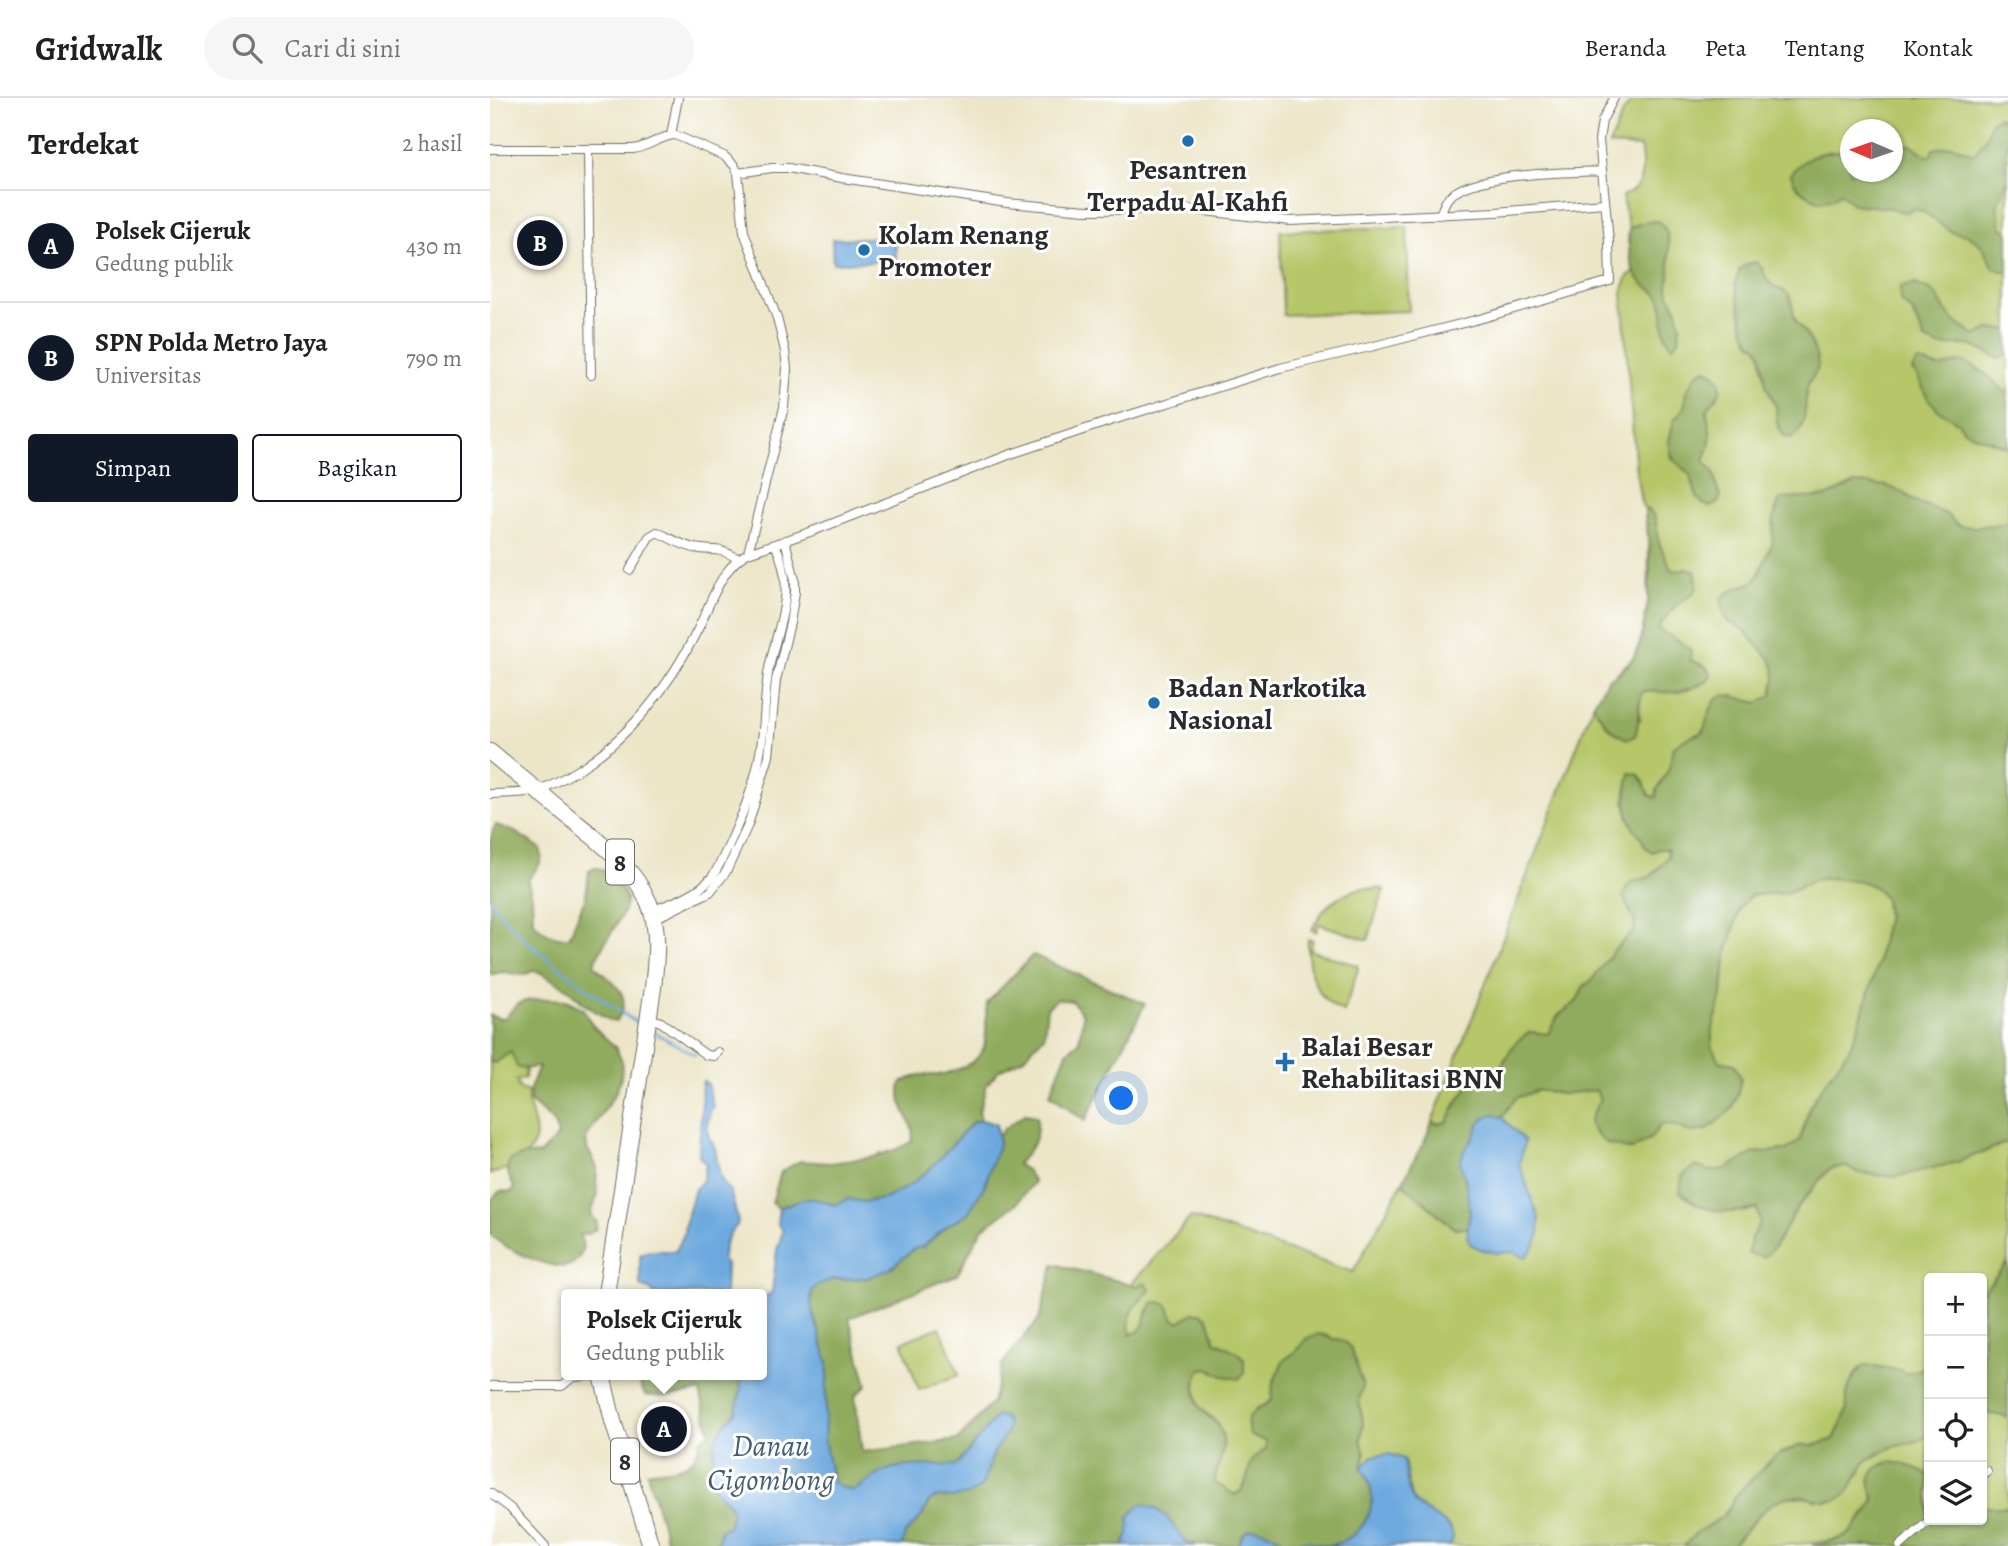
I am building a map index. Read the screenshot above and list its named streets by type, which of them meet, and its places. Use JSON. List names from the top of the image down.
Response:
{
  "streets": {
    "highway": ["8"]
  },
  "water": ["Danau Cigombong"],
  "places": {
    "other": ["Pesantren Terpadu Al-Kahfi", "Kolam Renang Promoter", "Badan Narkotika Nasional"],
    "health": ["Balai Besar Rehabilitasi BNN"]
  },
  "north": "left",
  "page": {
    "header": "Gridwalk",
    "search": "Cari di sini",
    "nav": [
      "Beranda",
      "Peta",
      "Tentang",
      "Kontak"
    ],
    "heading": ["Terdekat", "2 hasil"],
    "list": [
      {
        "mark": "A",
        "name": "Polsek Cijeruk",
        "note": "Gedung publik",
        "value": "430 m"
      },
      {
        "mark": "B",
        "name": "SPN Polda Metro Jaya",
        "note": "Universitas",
        "value": "790 m"
      }
    ],
    "pins": ["B", "A"],
    "buttons": ["Simpan", "Bagikan"],
    "map_buttons": ["+", "−"],
    "popup": ["Polsek Cijeruk", "Gedung publik"]
  }
}
